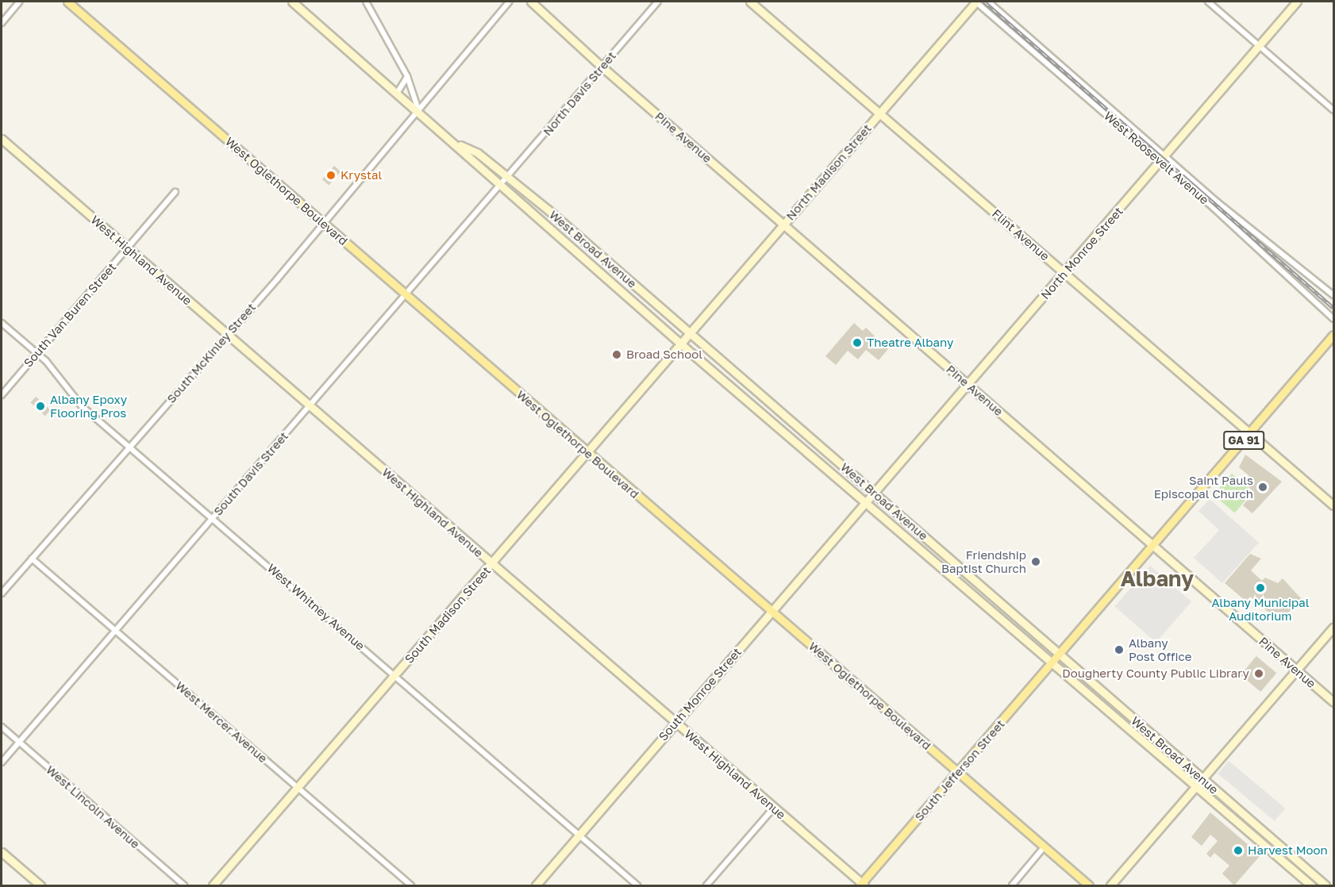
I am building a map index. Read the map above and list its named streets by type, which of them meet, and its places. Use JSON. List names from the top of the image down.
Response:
{
  "streets": {
    "main road": [
      "Pine Avenue",
      "North Madison Street",
      "West Oglethorpe Boulevard",
      "Flint Avenue",
      "West Broad Avenue",
      "North Monroe Street",
      "West Highland Avenue",
      "GA 91",
      "South Madison Street",
      "South Monroe Street",
      "South Jefferson Street"
    ],
    "street": [
      "North Davis Street",
      "West Roosevelt Avenue",
      "South Van Buren Street",
      "South McKinley Street",
      "South Davis Street",
      "West Whitney Avenue",
      "West Mercer Avenue",
      "West Lincoln Avenue"
    ]
  },
  "crossings": [
    ["North Davis Street", "Pine Avenue"],
    ["North Davis Street", "West Broad Avenue"],
    ["North Davis Street", "South Davis Street"],
    ["Pine Avenue", "North Madison Street"],
    ["Pine Avenue", "North Monroe Street"],
    ["Pine Avenue", "GA 91"],
    ["West Roosevelt Avenue", "North Madison Street"],
    ["West Roosevelt Avenue", "North Monroe Street"],
    ["North Madison Street", "Flint Avenue"],
    ["North Madison Street", "West Broad Avenue"],
    ["North Madison Street", "South Madison Street"],
    ["West Oglethorpe Boulevard", "South McKinley Street"],
    ["West Oglethorpe Boulevard", "South Davis Street"],
    ["West Oglethorpe Boulevard", "South Madison Street"],
    ["West Oglethorpe Boulevard", "South Monroe Street"],
    ["West Oglethorpe Boulevard", "South Jefferson Street"],
    ["Flint Avenue", "North Monroe Street"],
    ["Flint Avenue", "GA 91"],
    ["West Broad Avenue", "North Monroe Street"],
    ["West Broad Avenue", "South McKinley Street"],
    ["West Broad Avenue", "GA 91"],
    ["West Broad Avenue", "South Davis Street"],
    ["West Broad Avenue", "South Madison Street"],
    ["West Broad Avenue", "South Monroe Street"],
    ["West Broad Avenue", "South Jefferson Street"],
    ["North Monroe Street", "South Monroe Street"],
    ["West Highland Avenue", "South Van Buren Street"],
    ["West Highland Avenue", "South McKinley Street"],
    ["West Highland Avenue", "South Davis Street"],
    ["West Highland Avenue", "South Madison Street"],
    ["West Highland Avenue", "South Monroe Street"],
    ["West Highland Avenue", "South Jefferson Street"],
    ["South Van Buren Street", "West Whitney Avenue"],
    ["South McKinley Street", "West Whitney Avenue"],
    ["South McKinley Street", "West Mercer Avenue"],
    ["GA 91", "South Jefferson Street"],
    ["South Davis Street", "West Whitney Avenue"],
    ["South Davis Street", "West Mercer Avenue"],
    ["South Davis Street", "West Lincoln Avenue"],
    ["West Whitney Avenue", "South Madison Street"],
    ["West Whitney Avenue", "South Monroe Street"],
    ["South Madison Street", "West Mercer Avenue"]
  ],
  "districts": ["Albany"],
  "places": [
    "Krystal",
    "Theatre Albany",
    "Broad School",
    "Albany Epoxy Flooring Pros",
    "Saint Pauls Episcopal Church",
    "Friendship Baptist Church",
    "Albany Municipal Auditorium",
    "Albany Post Office",
    "Dougherty County Public Library",
    "Harvest Moon"
  ]
}
